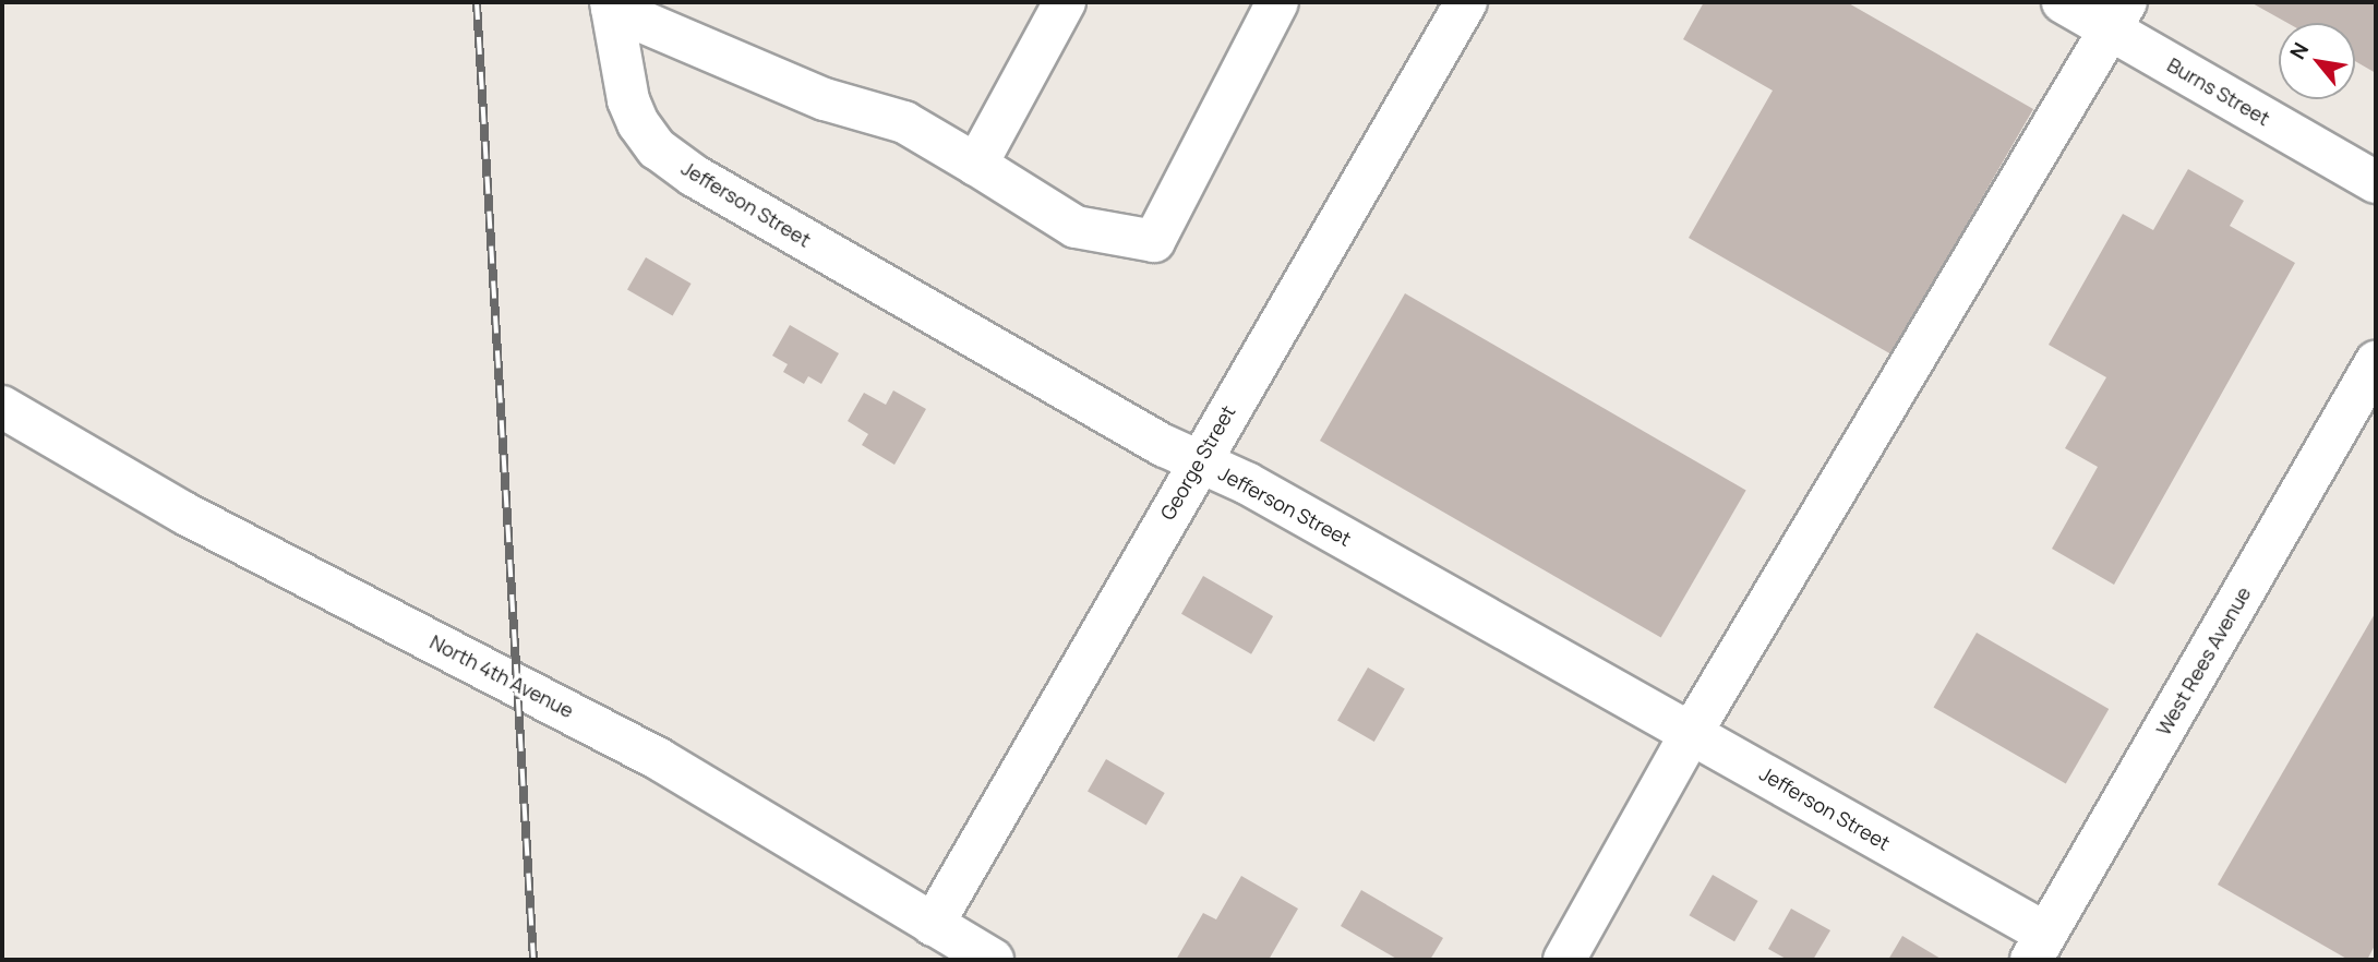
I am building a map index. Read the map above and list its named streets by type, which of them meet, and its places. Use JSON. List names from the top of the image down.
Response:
{
  "streets": {
    "street": [
      "Burns Street",
      "Jefferson Street",
      "George Street",
      "West Rees Avenue",
      "North 4th Avenue"
    ]
  },
  "crossings": [
    ["Jefferson Street", "George Street"],
    ["Jefferson Street", "West Rees Avenue"],
    ["George Street", "North 4th Avenue"]
  ],
  "north": "top left"
}
